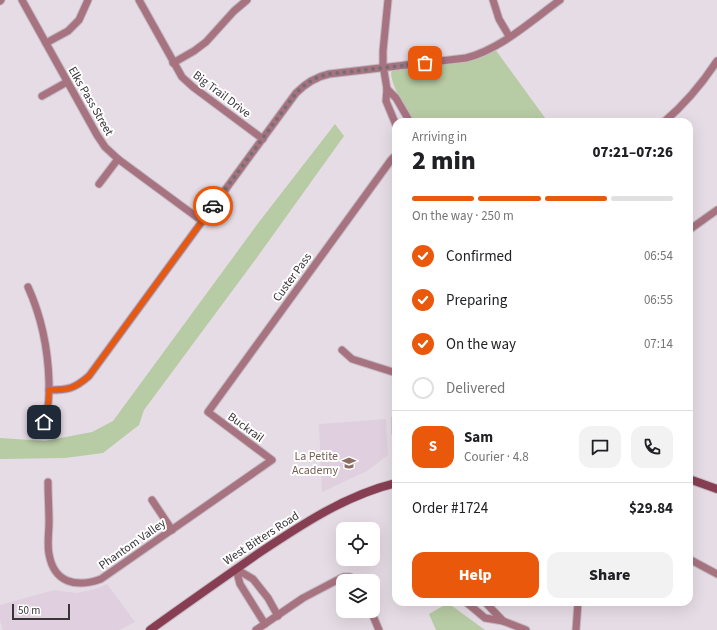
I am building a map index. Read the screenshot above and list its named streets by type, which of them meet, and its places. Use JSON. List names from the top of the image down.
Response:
{
  "streets": {
    "main road": ["West Bitters Road"],
    "street": [
      "Big Trail Drive",
      "Elks Pass Street",
      "Custer Pass",
      "Buckrail",
      "Phantom Valley"
    ]
  },
  "crossings": [
    ["Custer Pass", "Buckrail"],
    ["Buckrail", "Phantom Valley"]
  ],
  "places": {
    "school or university": ["La Petite Academy"]
  },
  "scale_bar": "50 m",
  "page": {
    "heading": ["2 min", "Arriving in", "07:21–07:26"],
    "panel": [
      "Sam",
      "Courier · 4.8",
      "Order #1724",
      "$29.84"
    ],
    "bar": "On the way · 250 m",
    "list": [
      ["Confirmed", "06:54"],
      ["Preparing", "06:55"],
      ["On the way", "07:14"],
      "Delivered"
    ],
    "round": "S",
    "buttons": ["Help", "Share"],
    "scale": "50 m"
  }
}
